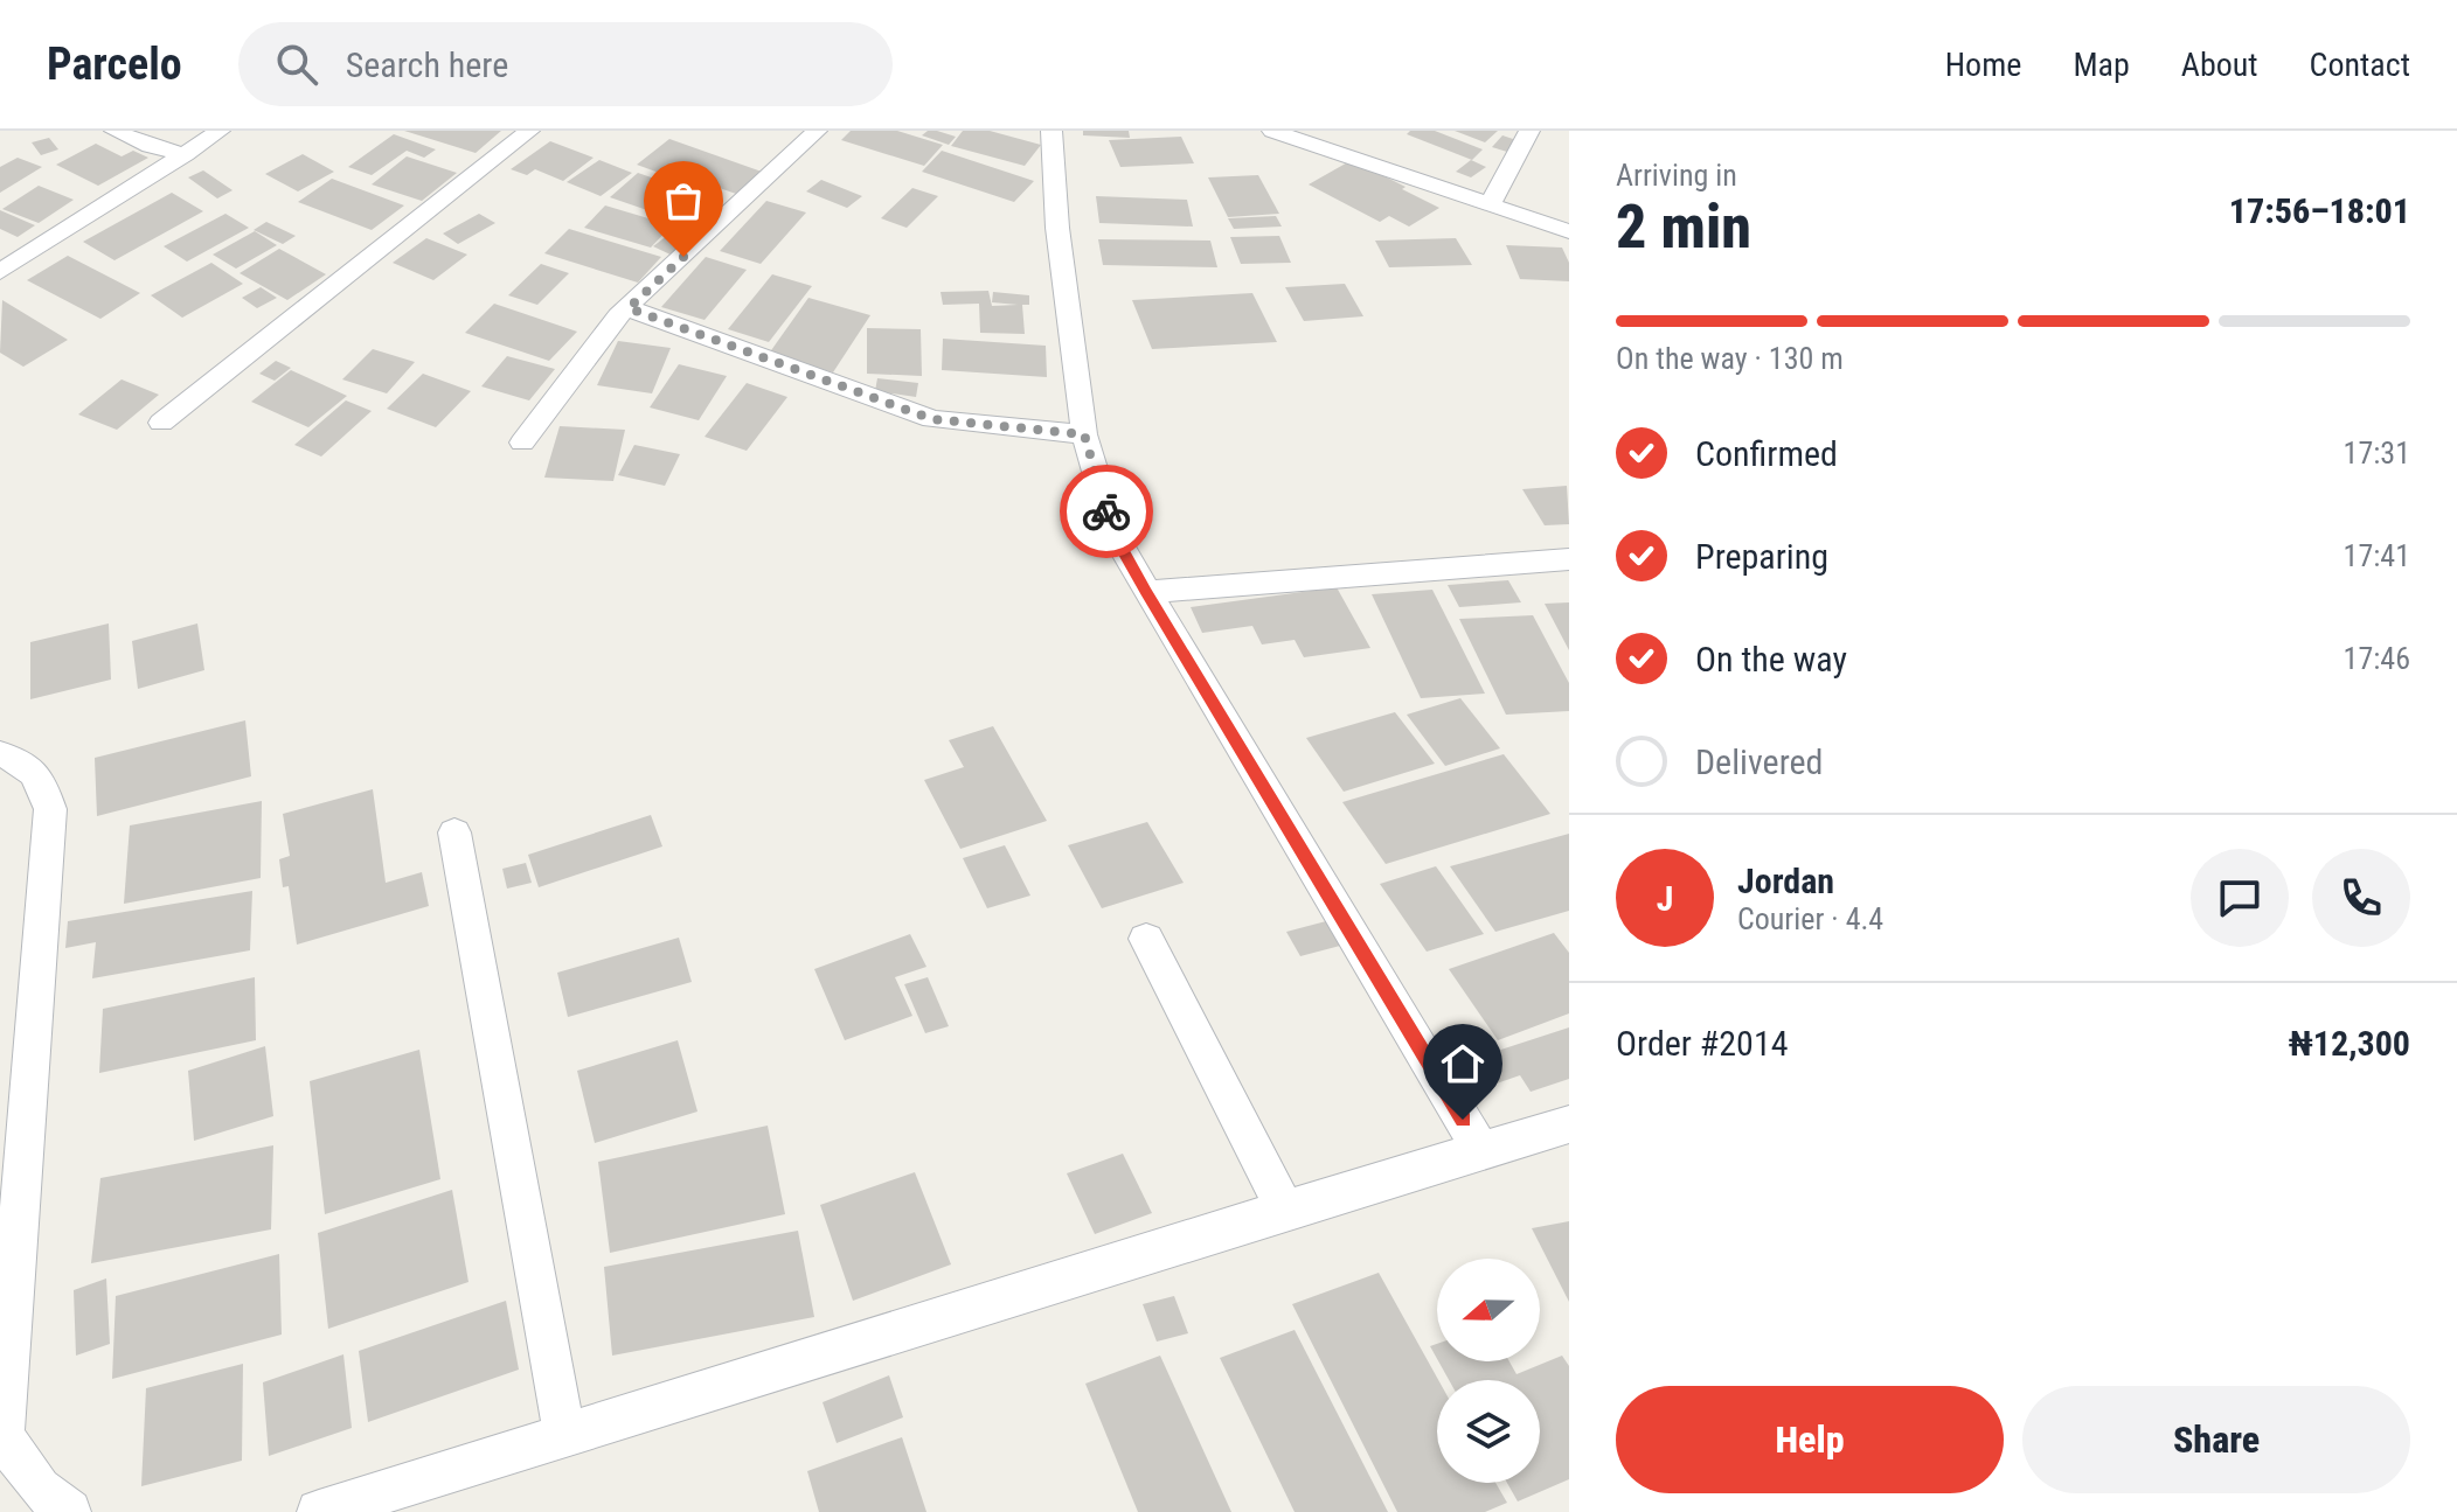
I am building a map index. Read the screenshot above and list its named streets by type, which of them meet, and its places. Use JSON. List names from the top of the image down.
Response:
{
  "north": "left",
  "page": {
    "header": "Parcelo",
    "search": "Search here",
    "nav": [
      "Home",
      "Map",
      "About",
      "Contact"
    ],
    "heading": ["2 min", "Arriving in", "17:56–18:01"],
    "panel": [
      "Jordan",
      "Courier · 4.4",
      "Order #2014",
      "₦12,300"
    ],
    "bar": "On the way · 130 m",
    "list": [
      ["Confirmed", "17:31"],
      ["Preparing", "17:41"],
      ["On the way", "17:46"],
      "Delivered"
    ],
    "round": "J",
    "buttons": ["Help", "Share"]
  }
}
